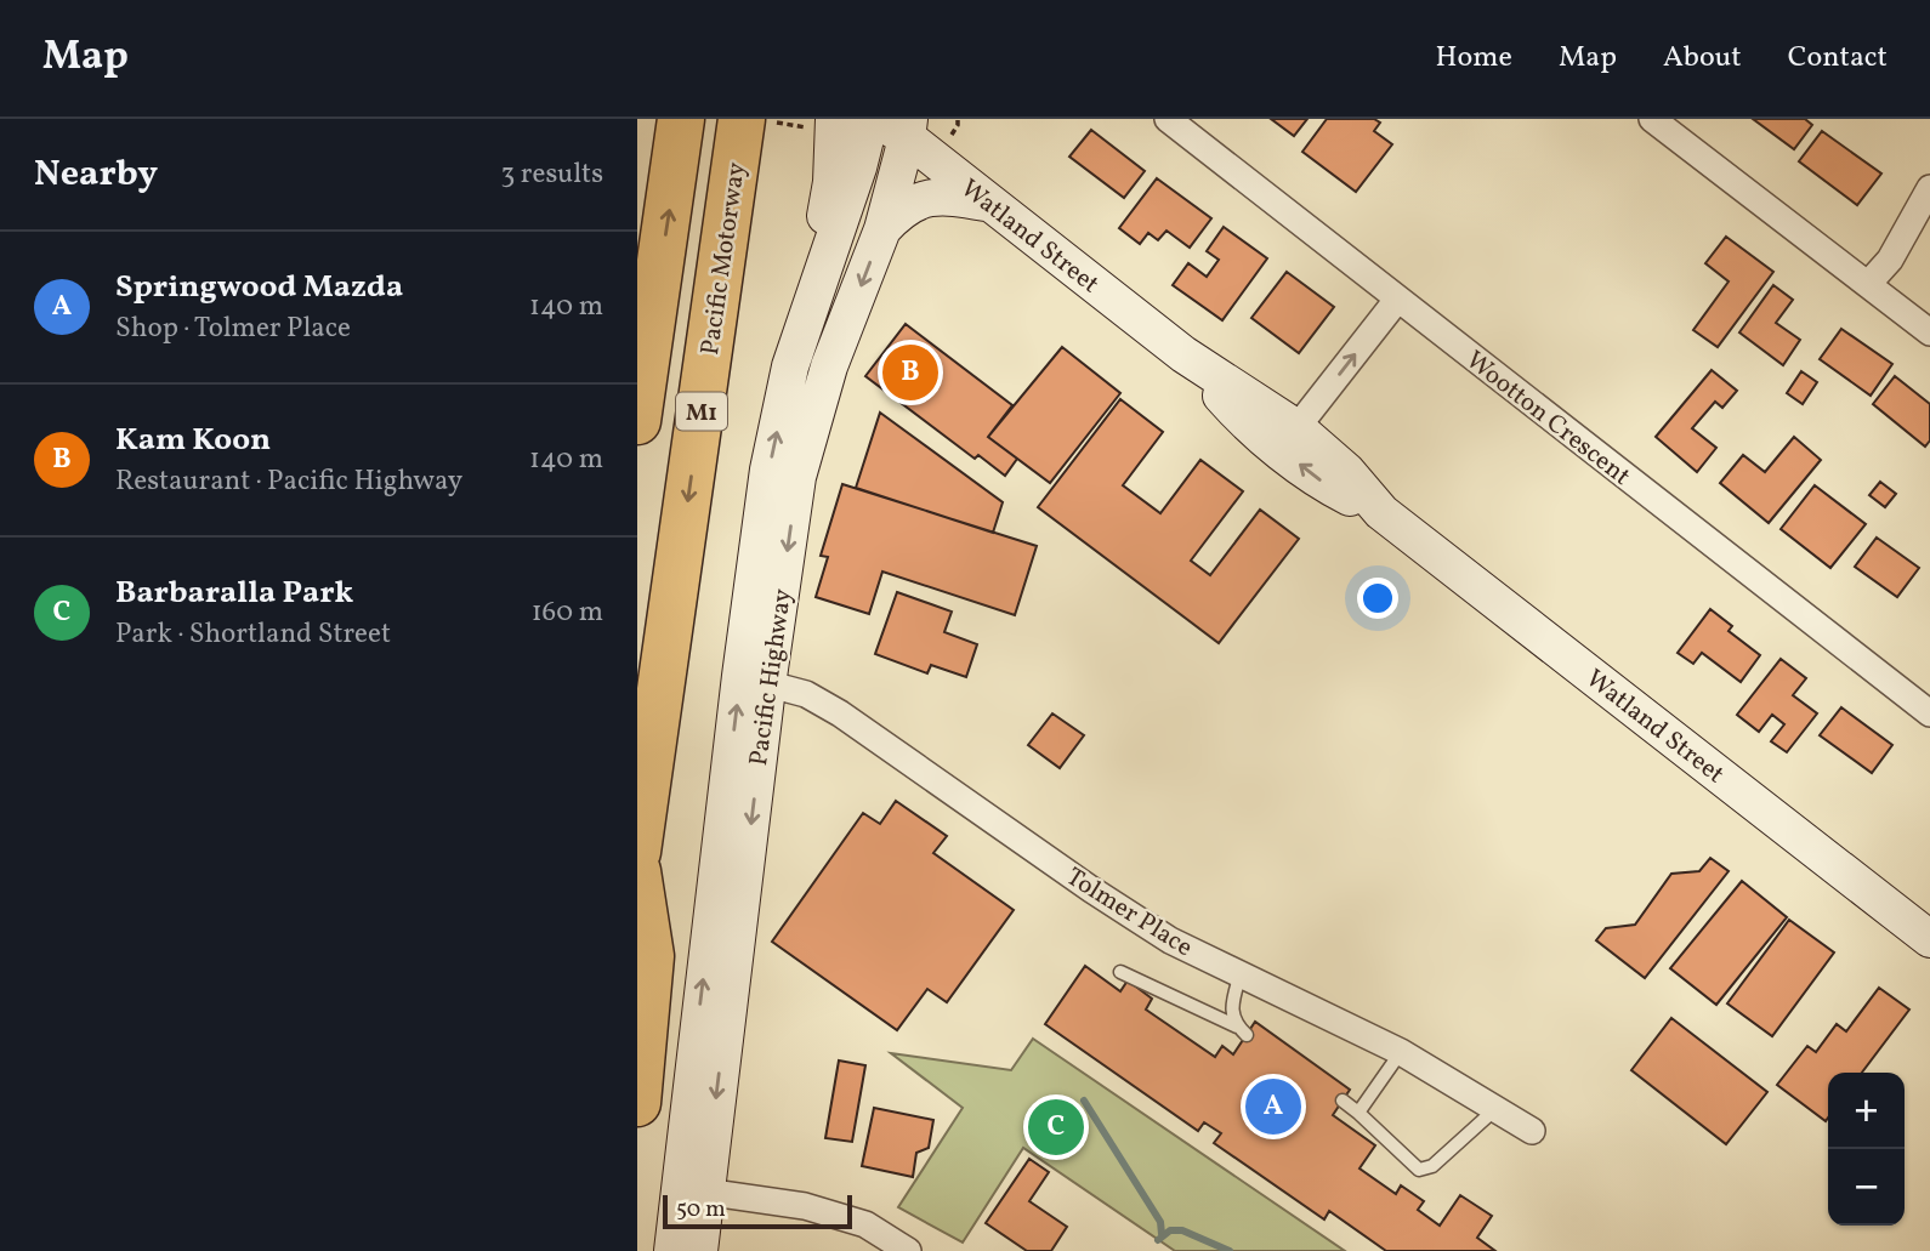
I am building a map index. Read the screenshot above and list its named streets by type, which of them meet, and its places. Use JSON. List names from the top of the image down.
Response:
{
  "streets": {
    "highway": ["Pacific Motorway", "M1"],
    "street": [
      "Watland Street",
      "Wootton Crescent",
      "Pacific Highway",
      "Tolmer Place"
    ]
  },
  "crossings": [
    ["Watland Street", "Pacific Highway"],
    ["Pacific Highway", "Tolmer Place"]
  ],
  "scale_bar": "50 m",
  "page": {
    "header": "Map",
    "nav": [
      "Home",
      "Map",
      "About",
      "Contact"
    ],
    "heading": ["Nearby", "3 results"],
    "list": [
      {
        "mark": "A",
        "name": "Springwood Mazda",
        "note": "Shop · Tolmer Place",
        "value": "140 m"
      },
      {
        "mark": "B",
        "name": "Kam Koon",
        "note": "Restaurant · Pacific Highway",
        "value": "140 m"
      },
      {
        "mark": "C",
        "name": "Barbaralla Park",
        "note": "Park · Shortland Street",
        "value": "160 m"
      }
    ],
    "pins": ["B", "A", "C"],
    "map_buttons": ["+", "−"],
    "scale": "50 m"
  }
}
